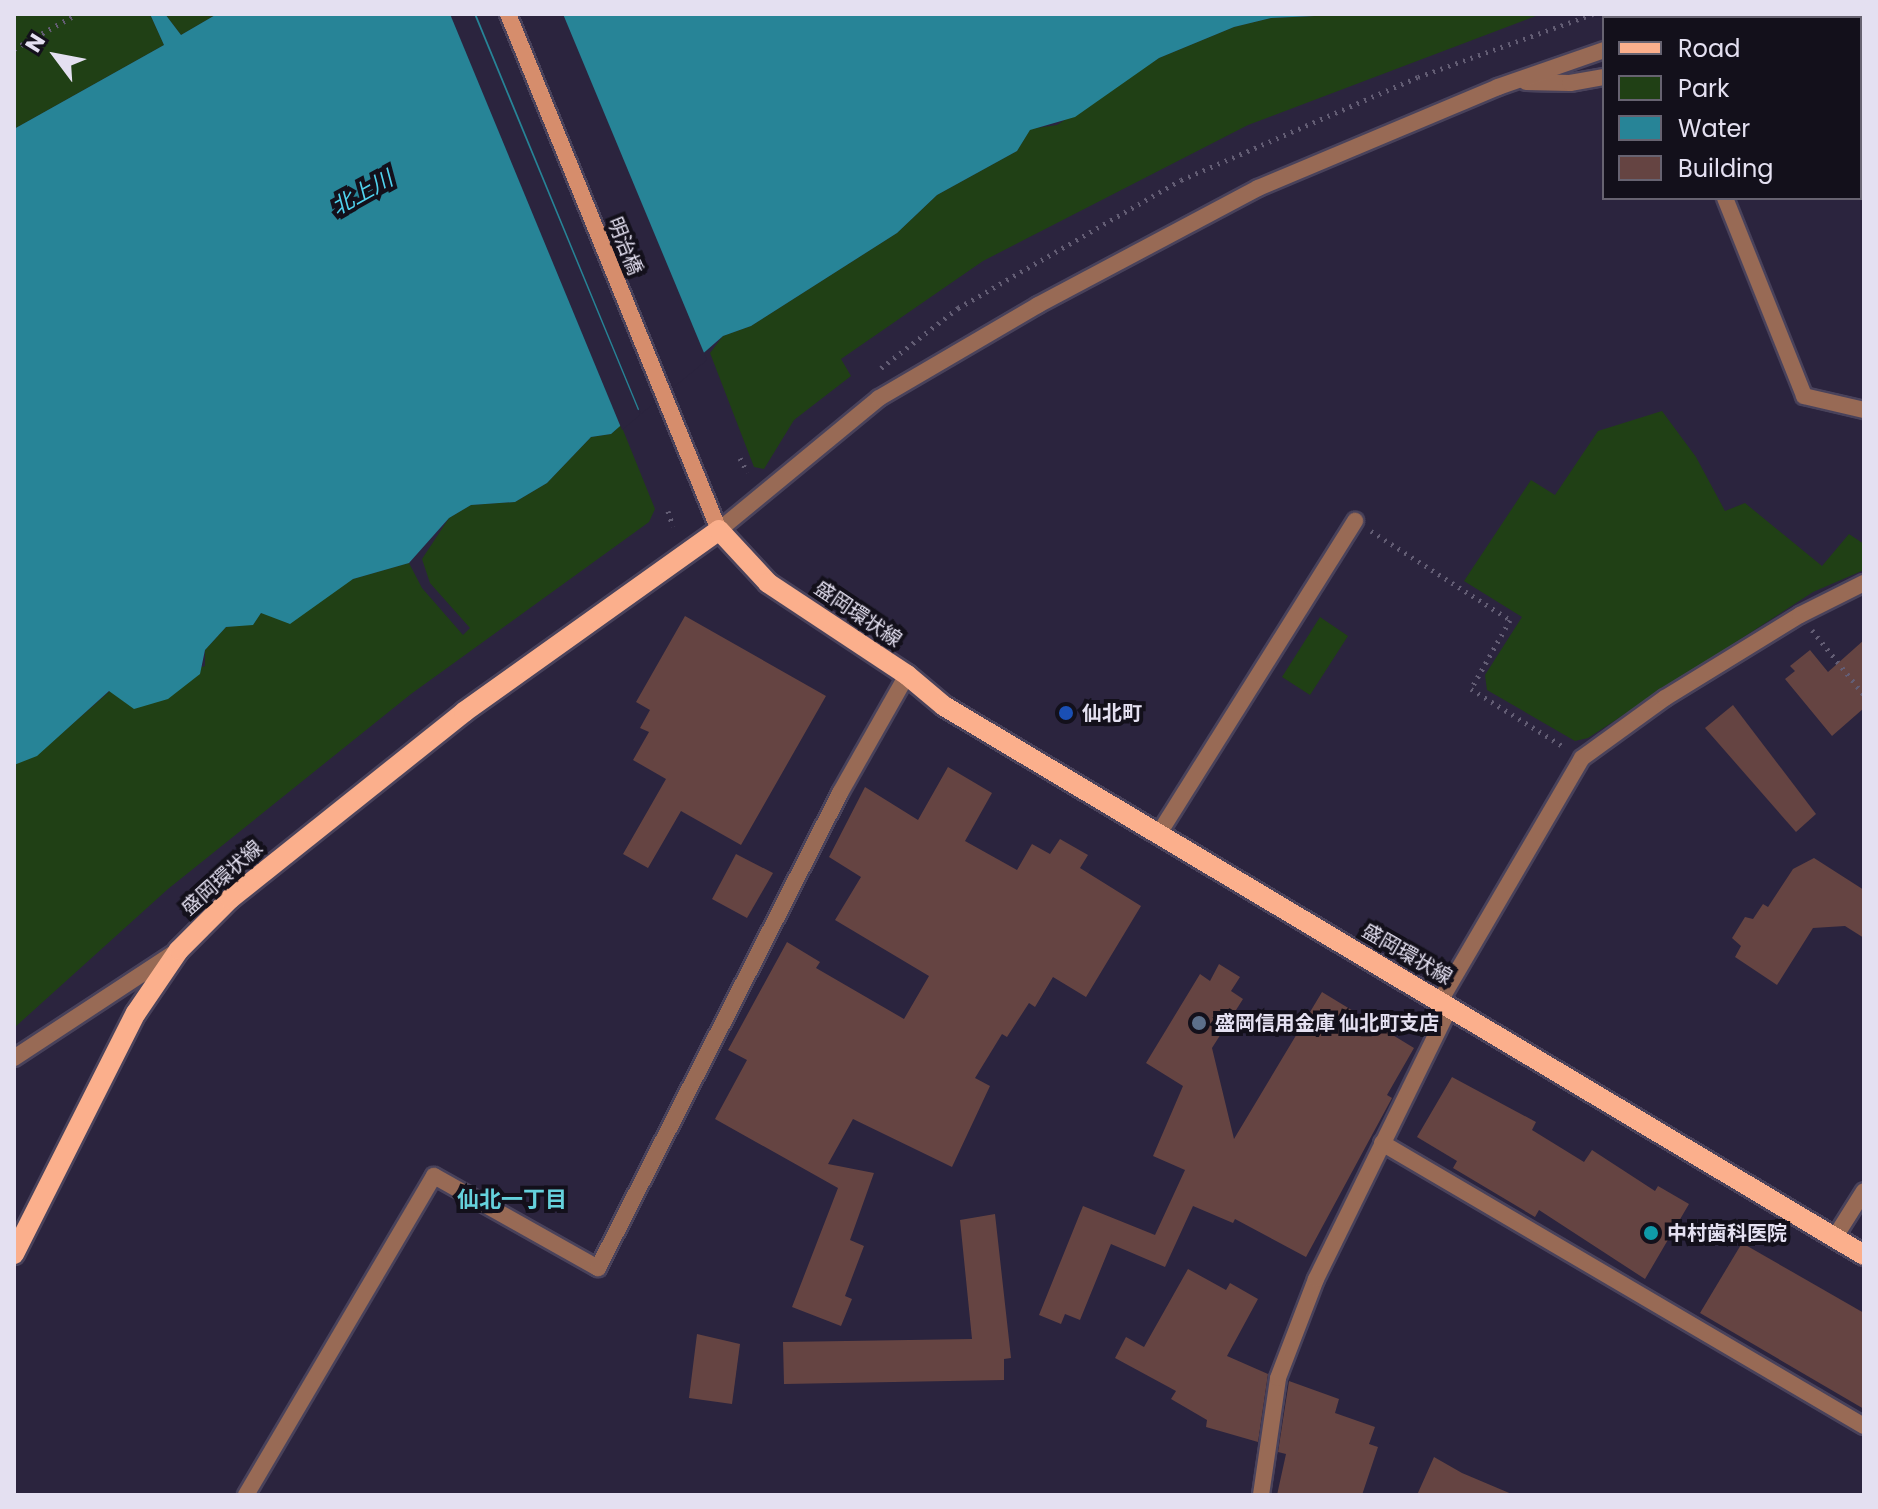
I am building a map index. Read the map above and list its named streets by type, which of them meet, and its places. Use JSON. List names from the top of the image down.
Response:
{
  "streets": {
    "main road": ["明治橋", "盛岡環状線"]
  },
  "crossings": [
    ["明治橋", "盛岡環状線"]
  ],
  "districts": ["仙北一丁目"],
  "water": ["北上川"],
  "places": ["仙北町", "盛岡信用金庫 仙北町支店", "中村歯科医院"],
  "legend": [
    "Road",
    "Park",
    "Water",
    "Building"
  ],
  "north": "top left"
}
